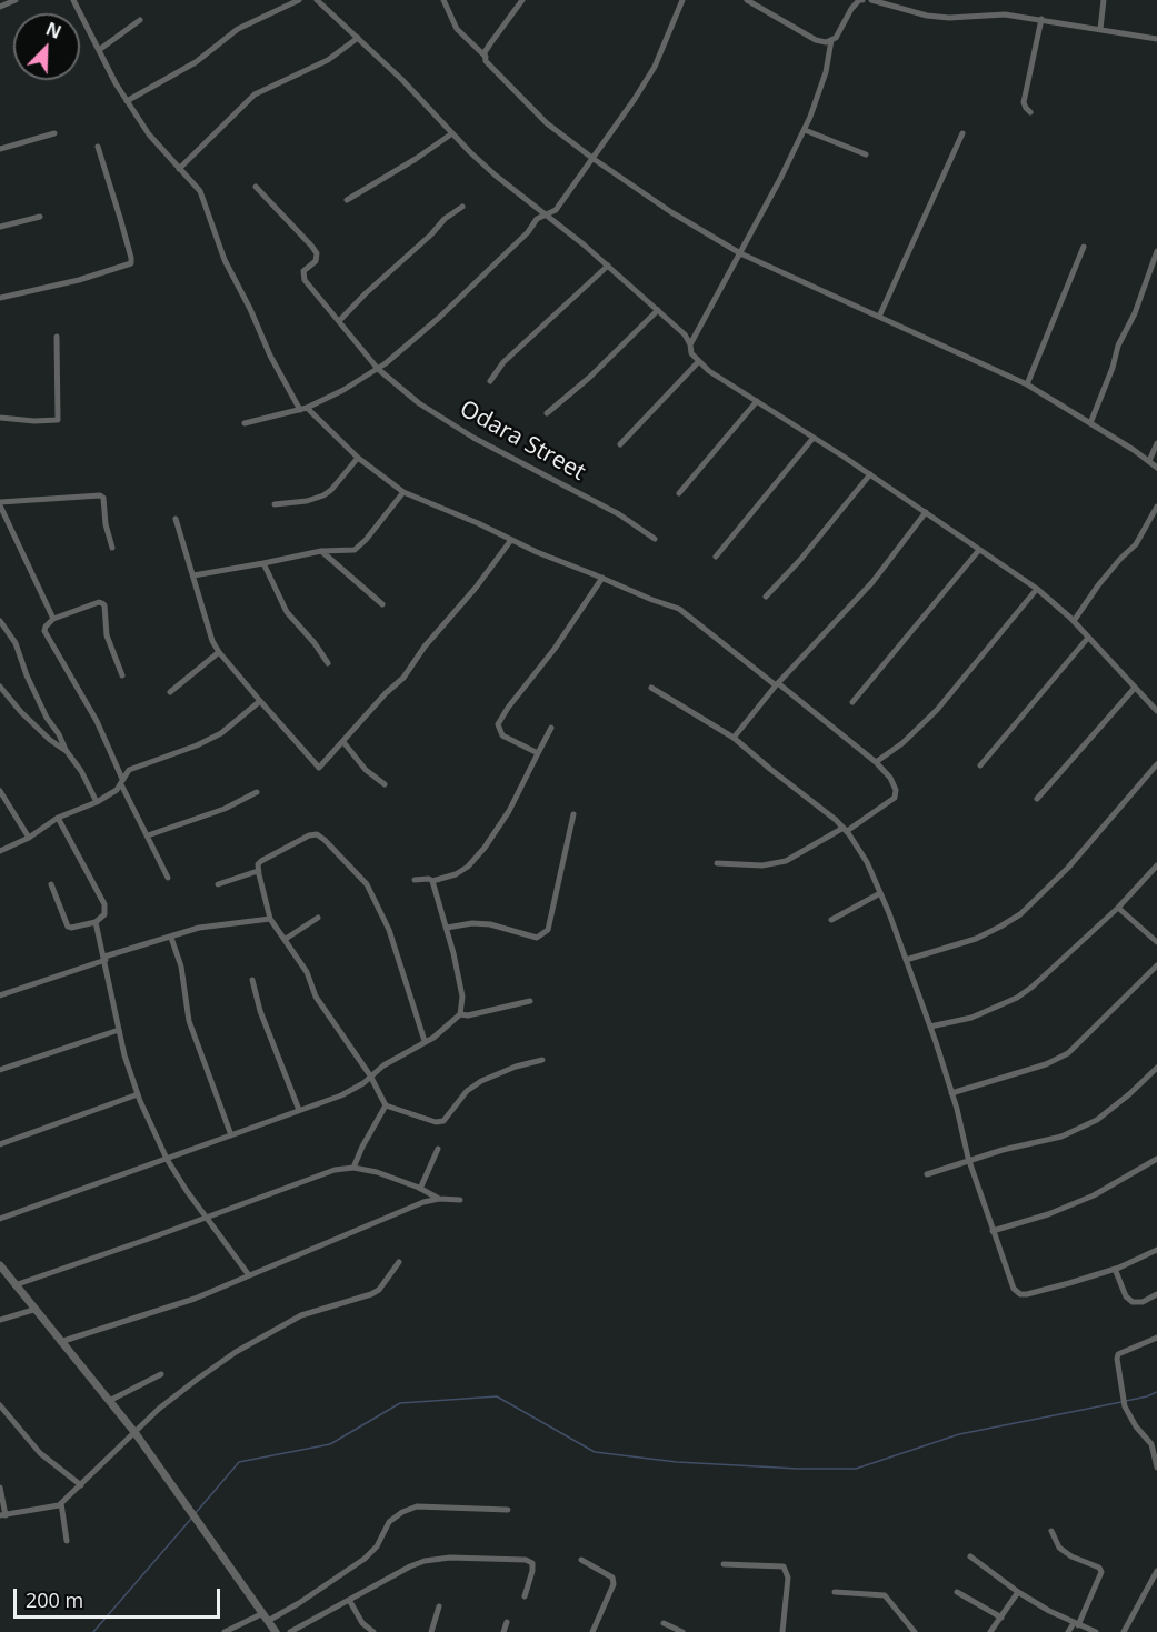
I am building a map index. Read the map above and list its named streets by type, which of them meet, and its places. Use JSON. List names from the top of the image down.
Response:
{
  "streets": {
    "street": ["Odara Street"]
  },
  "scale_bar": "200 m",
  "north": "top right"
}
